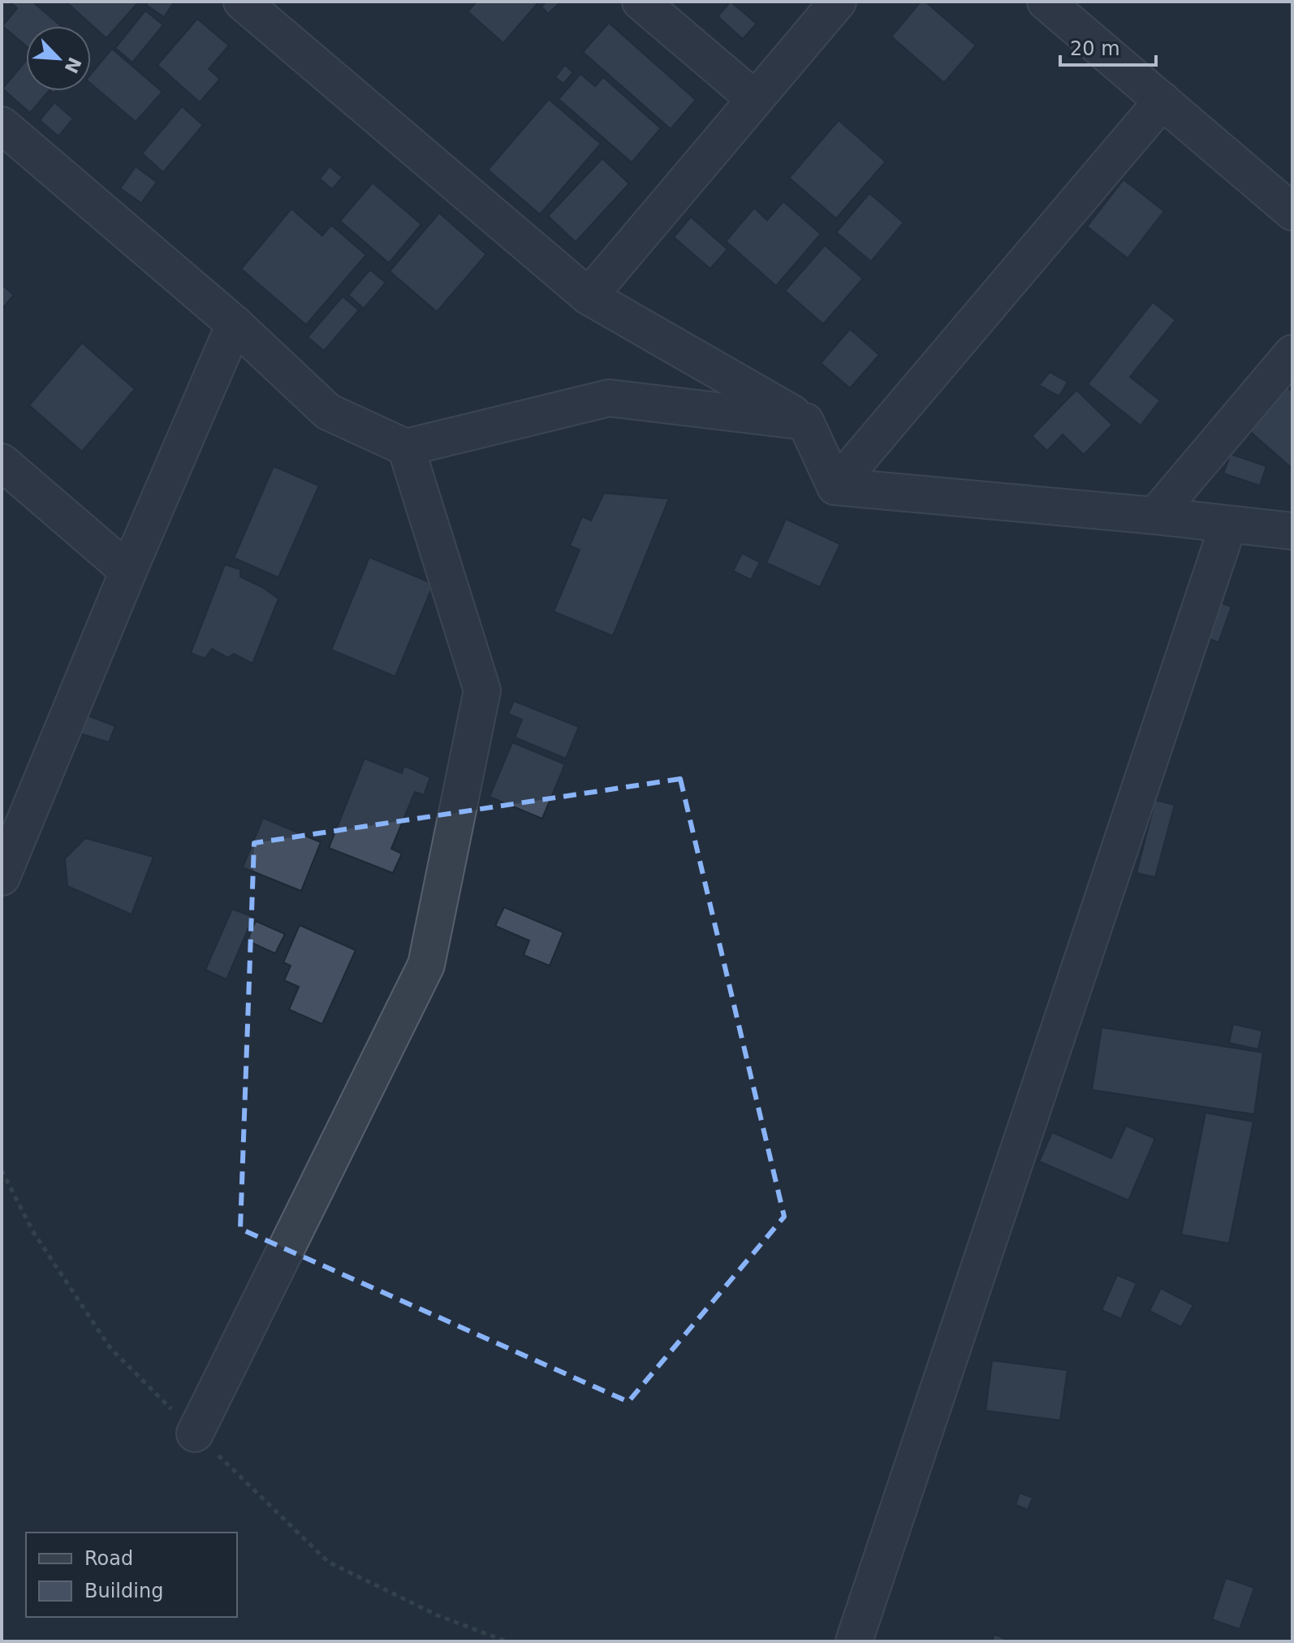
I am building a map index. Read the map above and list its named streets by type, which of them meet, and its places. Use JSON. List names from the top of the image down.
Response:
{
  "legend": ["Road", "Building"],
  "scale_bar": "20 m",
  "north": "bottom right"
}
